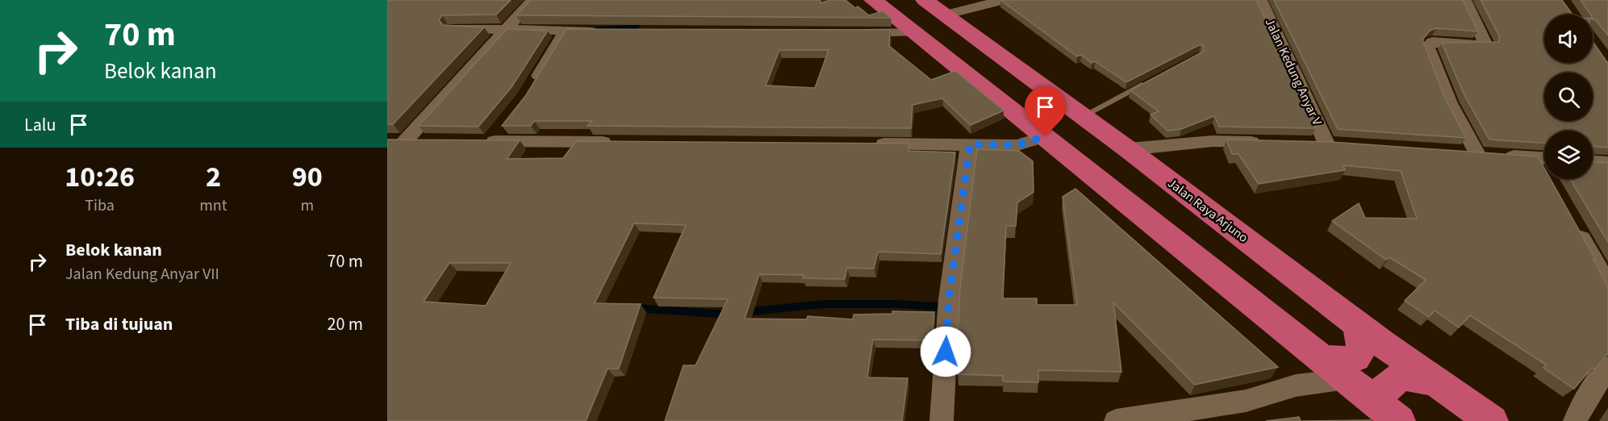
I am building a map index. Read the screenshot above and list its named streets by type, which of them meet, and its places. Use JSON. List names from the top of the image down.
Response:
{
  "streets": {
    "highway": ["Jalan Raya Arjuno"],
    "street": ["Jalan Kedung Anyar V"]
  },
  "page": {
    "turn": ["70 m", "Belok kanan"],
    "then": "Lalu",
    "eta": [
      "10:26",
      "Tiba",
      "2",
      "mnt",
      "90",
      "m"
    ],
    "list": [
      {
        "name": "Belok kanan",
        "note": "Jalan Kedung Anyar VII",
        "value": "70 m"
      },
      {
        "name": "Tiba di tujuan",
        "value": "20 m"
      }
    ]
  }
}
